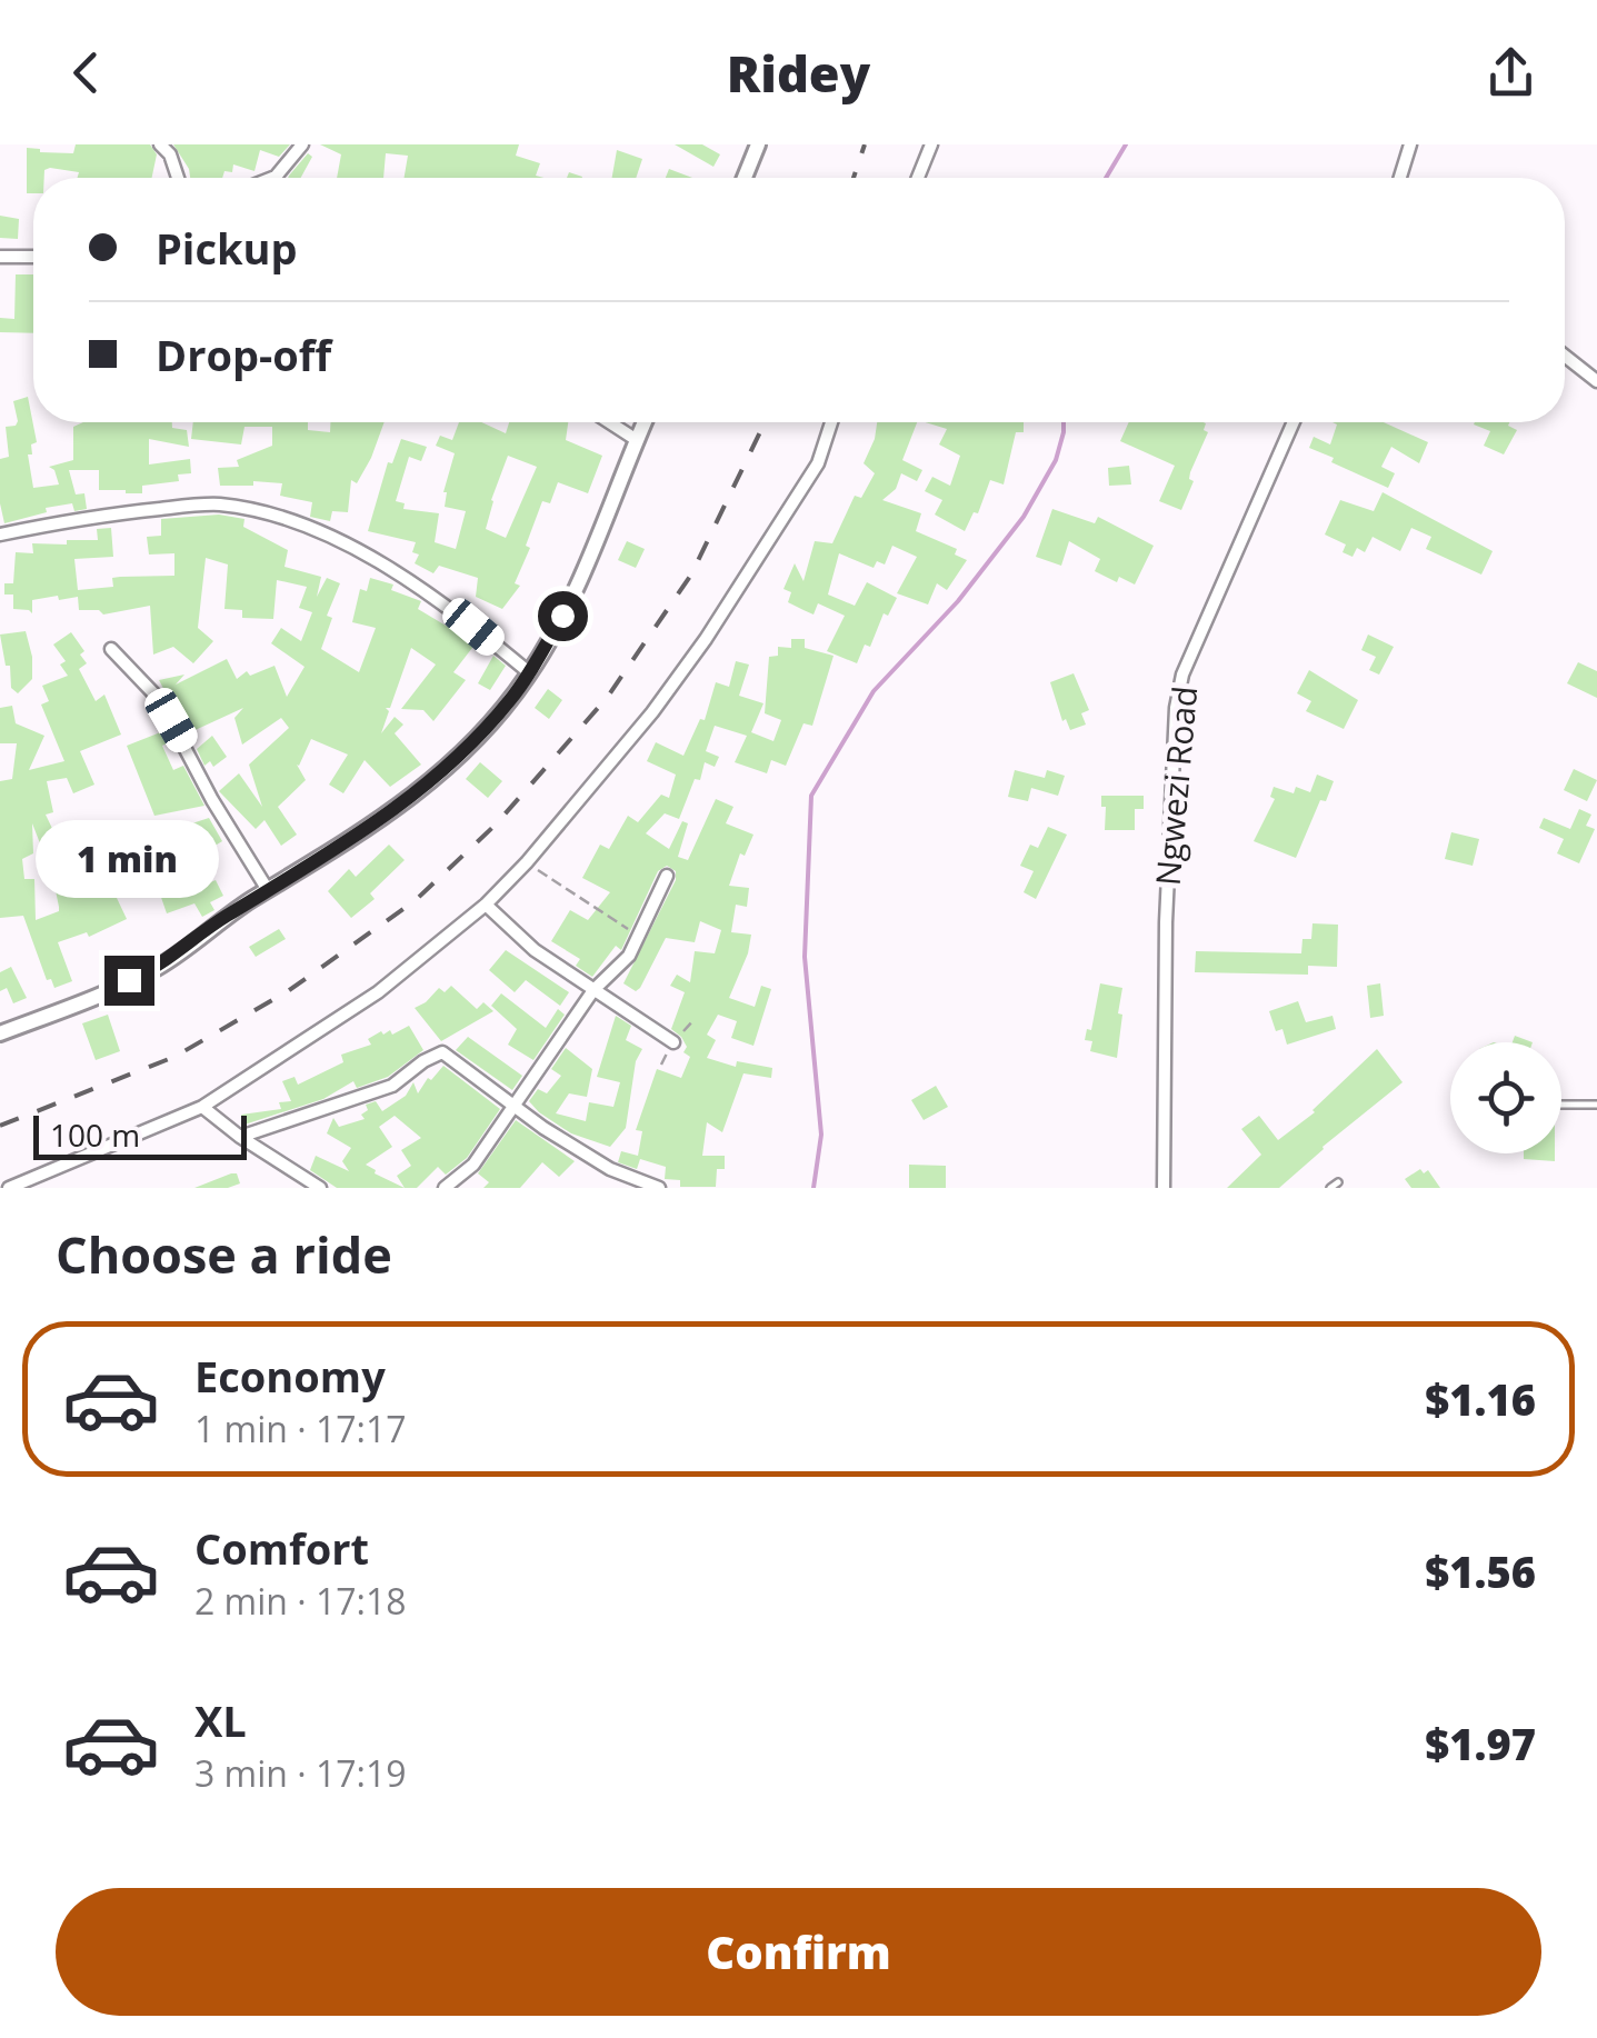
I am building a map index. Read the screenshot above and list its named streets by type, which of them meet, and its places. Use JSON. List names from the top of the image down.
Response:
{
  "streets": {
    "street": ["Ngwezi Road"]
  },
  "scale_bar": "100 m",
  "page": {
    "header": "Ridey",
    "banner": ["Pickup", "Drop-off"],
    "bubble": "1 min",
    "scale": "100 m",
    "heading": "Choose a ride",
    "list": [
      {
        "name": "Economy",
        "note": "1 min · 17:17",
        "value": "$1.16"
      },
      {
        "name": "Comfort",
        "note": "2 min · 17:18",
        "value": "$1.56"
      },
      {
        "name": "XL",
        "note": "3 min · 17:19",
        "value": "$1.97"
      }
    ],
    "buttons": "Confirm"
  }
}
